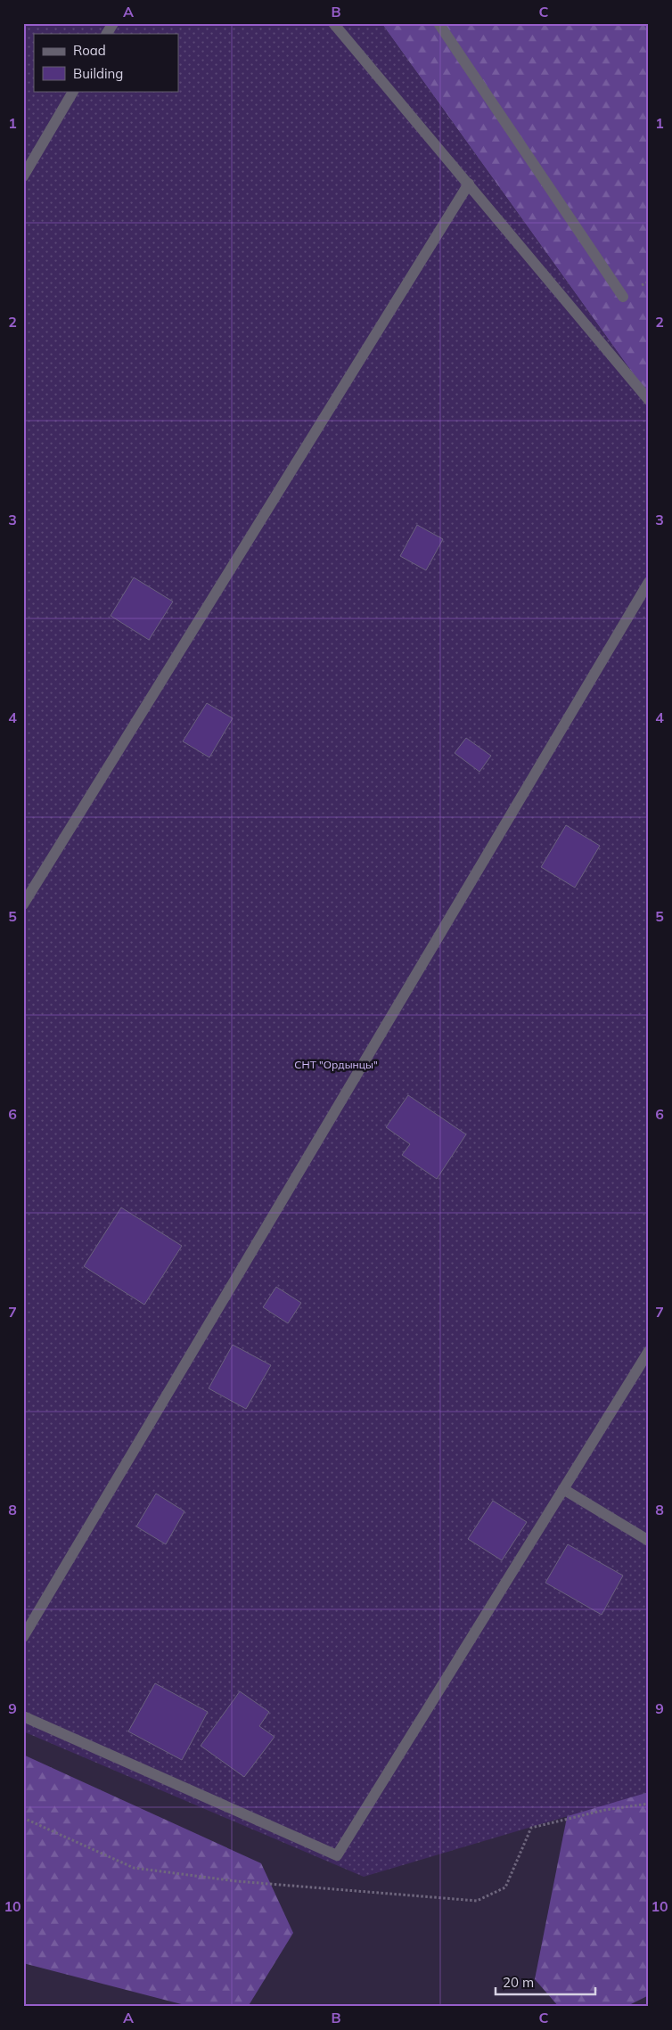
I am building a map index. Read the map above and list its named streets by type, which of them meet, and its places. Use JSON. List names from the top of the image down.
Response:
{
  "parks": ["СНТ \"Ордынцы\""],
  "legend": ["Road", "Building"],
  "scale_bar": "20 m",
  "grid": {
    "columns": ["A", "B", "C"],
    "rows": [
      "1",
      "2",
      "3",
      "4",
      "5",
      "6",
      "7",
      "8",
      "9",
      "10"
    ]
  }
}
